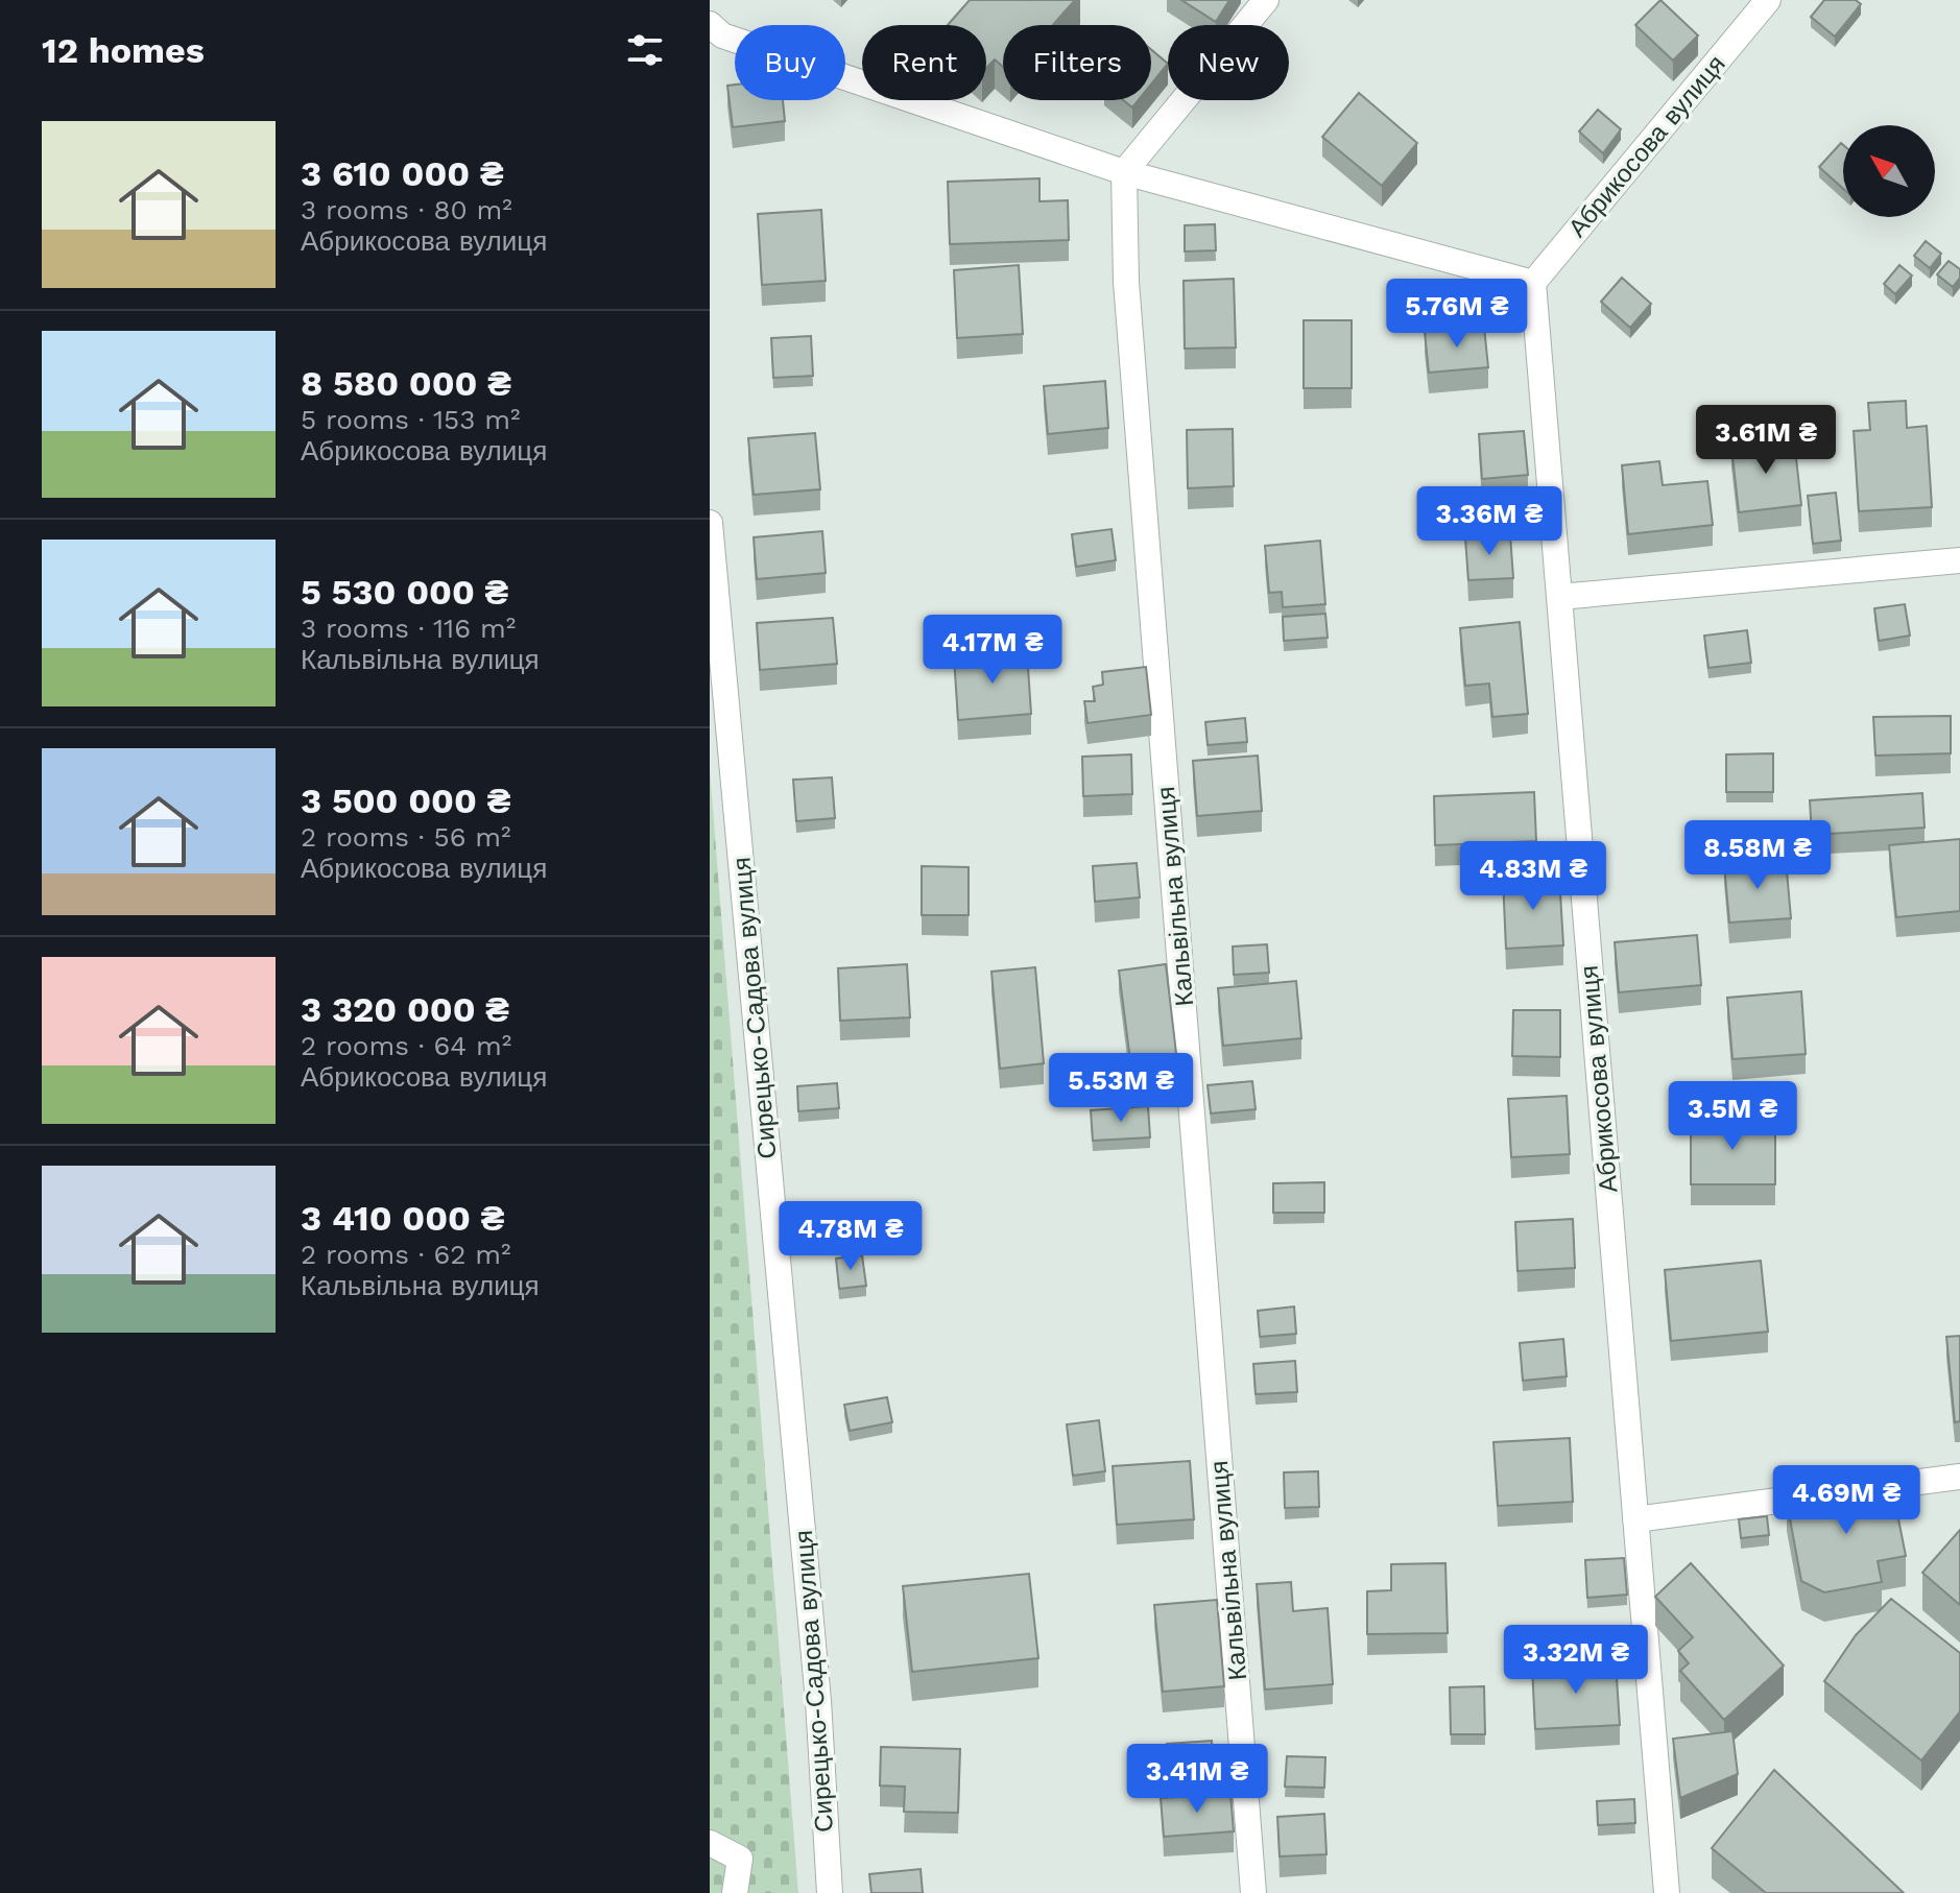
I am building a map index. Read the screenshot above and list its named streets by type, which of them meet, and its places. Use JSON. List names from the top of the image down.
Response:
{
  "streets": {
    "street": ["Абрикосова вулиця", "Кальвільна вулиця", "Сирецько-Садова вулиця"]
  },
  "north": "top left",
  "page": {
    "heading": "12 homes",
    "chip": [
      "Buy",
      "Rent",
      "Filters",
      "New"
    ],
    "list": [
      {
        "name": "3 610 000 ₴",
        "note": "3 rooms · 80 m² · Абрикосова вулиця"
      },
      {
        "name": "8 580 000 ₴",
        "note": "5 rooms · 153 m² · Абрикосова вулиця"
      },
      {
        "name": "5 530 000 ₴",
        "note": "3 rooms · 116 m² · Кальвільна вулиця"
      },
      {
        "name": "3 500 000 ₴",
        "note": "2 rooms · 56 m² · Абрикосова вулиця"
      },
      {
        "name": "3 320 000 ₴",
        "note": "2 rooms · 64 m² · Абрикосова вулиця"
      },
      {
        "name": "3 410 000 ₴",
        "note": "2 rooms · 62 m² · Кальвільна вулиця"
      }
    ],
    "price": [
      "5.76M ₴",
      "3.61M ₴",
      "3.36M ₴",
      "4.17M ₴",
      "8.58M ₴",
      "4.83M ₴",
      "5.53M ₴",
      "3.5M ₴",
      "4.78M ₴",
      "4.69M ₴",
      "3.32M ₴",
      "3.41M ₴"
    ]
  }
}
